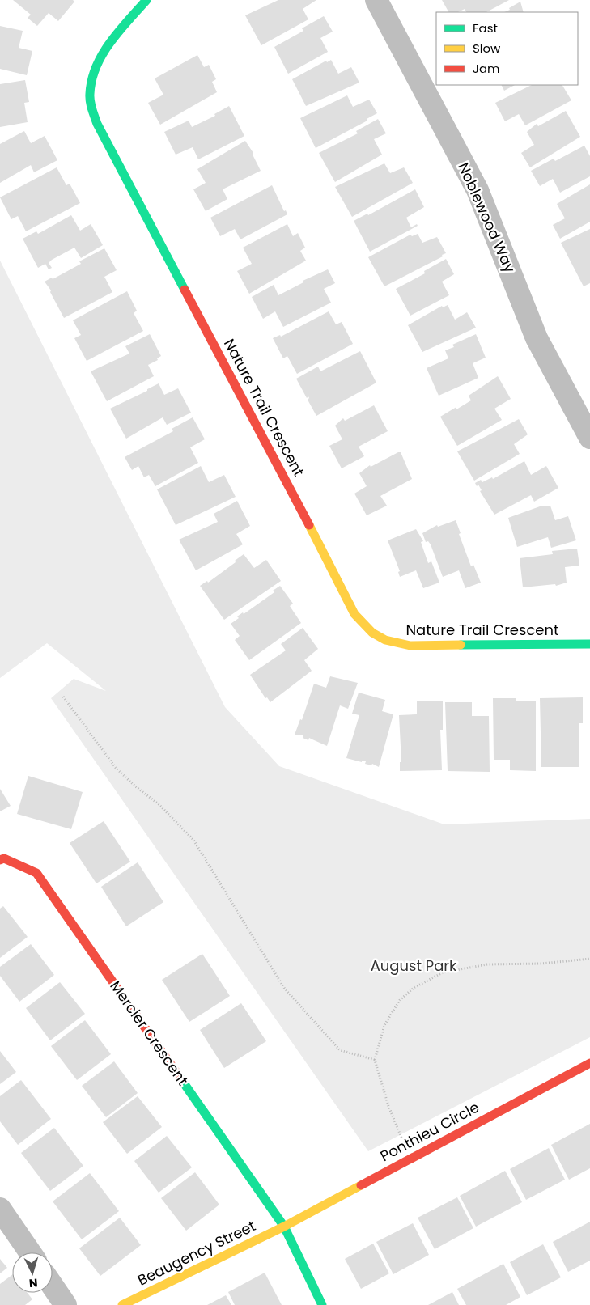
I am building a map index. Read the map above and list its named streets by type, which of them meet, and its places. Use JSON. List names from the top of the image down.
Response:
{
  "streets": {
    "street": [
      "Noblewood Way",
      "Nature Trail Crescent",
      "Mercier Crescent",
      "Ponthieu Circle",
      "Beaugency Street"
    ]
  },
  "crossings": [
    ["Mercier Crescent", "Ponthieu Circle"],
    ["Mercier Crescent", "Beaugency Street"],
    ["Ponthieu Circle", "Beaugency Street"]
  ],
  "parks": ["August Park"],
  "legend": ["Fast", "Slow", "Jam"],
  "north": "bottom"
}
